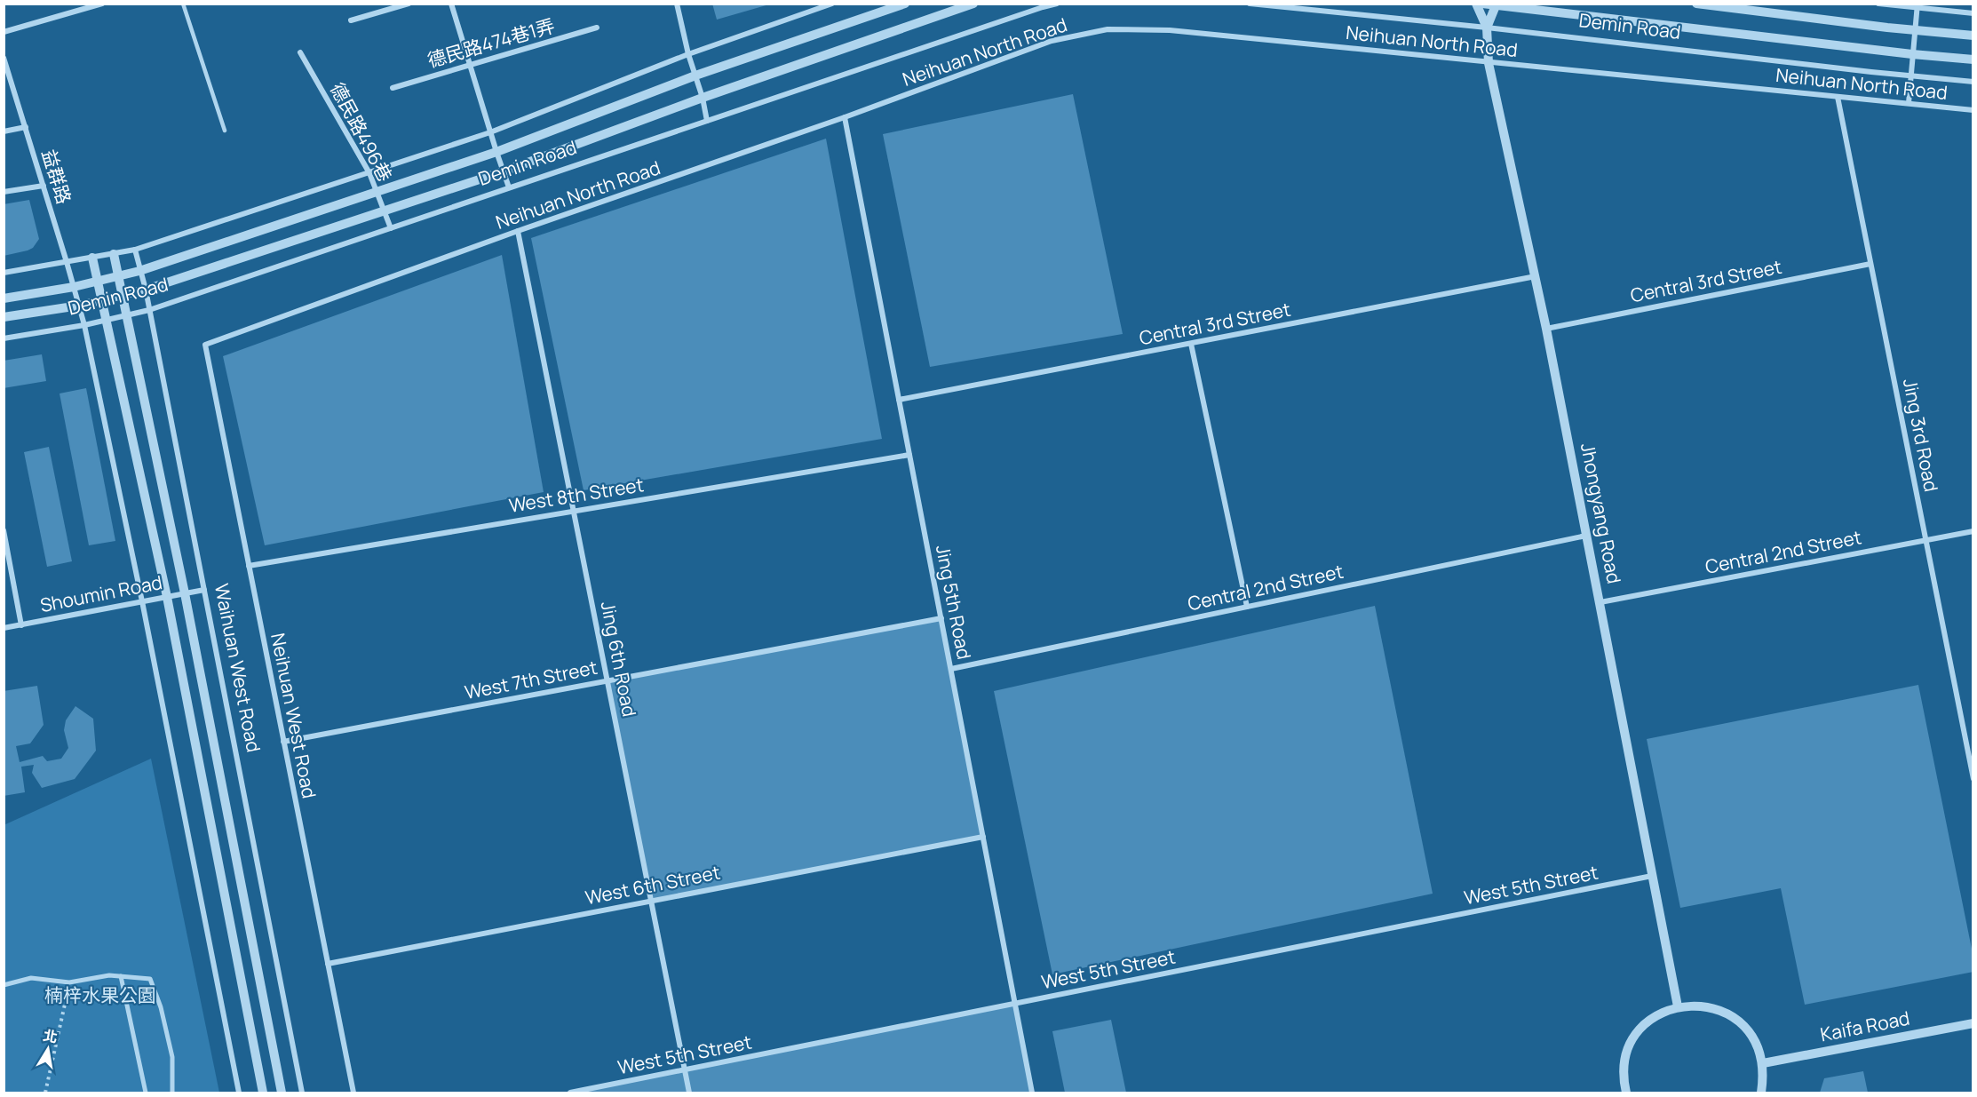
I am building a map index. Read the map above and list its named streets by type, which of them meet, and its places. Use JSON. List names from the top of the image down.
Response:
{
  "streets": {
    "street": [
      "Demin Road",
      "Neihuan North Road",
      "德民路474巷1弄",
      "德民路496巷",
      "益群路",
      "Central 3rd Street",
      "Jing 3rd Road",
      "West 8th Street",
      "Jhongyang Road",
      "Central 2nd Street",
      "Shoumin Road",
      "Jing 5th Road",
      "Jing 6th Road",
      "Waihuan West Road",
      "West 7th Street",
      "Neihuan West Road",
      "West 6th Street",
      "West 5th Street",
      "Kaifa Road"
    ]
  },
  "crossings": [
    ["Demin Road", "德民路496巷"],
    ["Demin Road", "益群路"],
    ["Demin Road", "Jhongyang Road"],
    ["Demin Road", "Waihuan West Road"],
    ["Neihuan North Road", "Jing 3rd Road"],
    ["Neihuan North Road", "Jhongyang Road"],
    ["Neihuan North Road", "Jing 5th Road"],
    ["Neihuan North Road", "Jing 6th Road"],
    ["Neihuan North Road", "Neihuan West Road"],
    ["Central 3rd Street", "Jing 3rd Road"],
    ["Central 3rd Street", "Jhongyang Road"],
    ["Central 3rd Street", "Jing 5th Road"],
    ["Jing 3rd Road", "Central 2nd Street"],
    ["West 8th Street", "Jing 5th Road"],
    ["West 8th Street", "Jing 6th Road"],
    ["West 8th Street", "Neihuan West Road"],
    ["Jhongyang Road", "Central 2nd Street"],
    ["Jhongyang Road", "West 5th Street"],
    ["Central 2nd Street", "Jing 5th Road"],
    ["Shoumin Road", "Waihuan West Road"],
    ["Jing 5th Road", "West 7th Street"],
    ["Jing 5th Road", "West 6th Street"],
    ["Jing 5th Road", "West 5th Street"],
    ["Jing 6th Road", "West 7th Street"],
    ["Jing 6th Road", "West 6th Street"],
    ["Jing 6th Road", "West 5th Street"],
    ["West 7th Street", "Neihuan West Road"],
    ["Neihuan West Road", "West 6th Street"]
  ],
  "parks": ["楠梓水果公園"],
  "north": "top"
}
